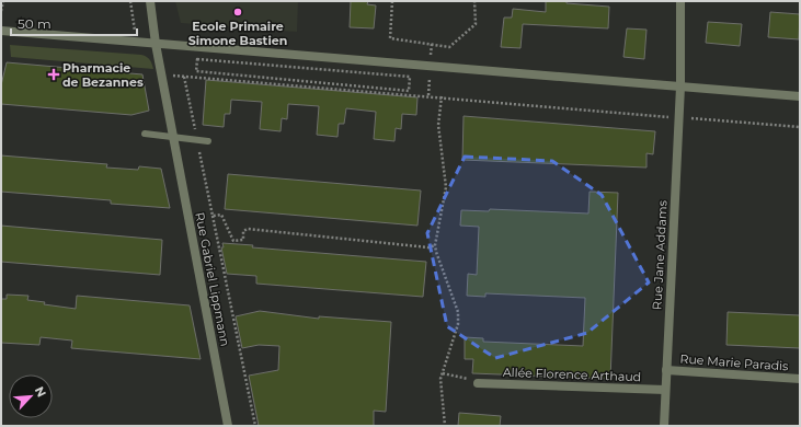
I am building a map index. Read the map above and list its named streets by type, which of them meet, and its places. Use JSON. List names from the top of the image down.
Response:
{
  "streets": {
    "street": [
      "Rue Jane Addams",
      "Rue Gabriel Lippmann",
      "Rue Marie Paradis",
      "Allée Florence Arthaud"
    ]
  },
  "crossings": [
    ["Rue Jane Addams", "Rue Marie Paradis"],
    ["Rue Jane Addams", "Allée Florence Arthaud"]
  ],
  "places": {
    "other": ["Ecole Primaire Simone Bastien"],
    "health": ["Pharmacie de Bezannes"]
  },
  "scale_bar": "50 m",
  "north": "top right"
}
